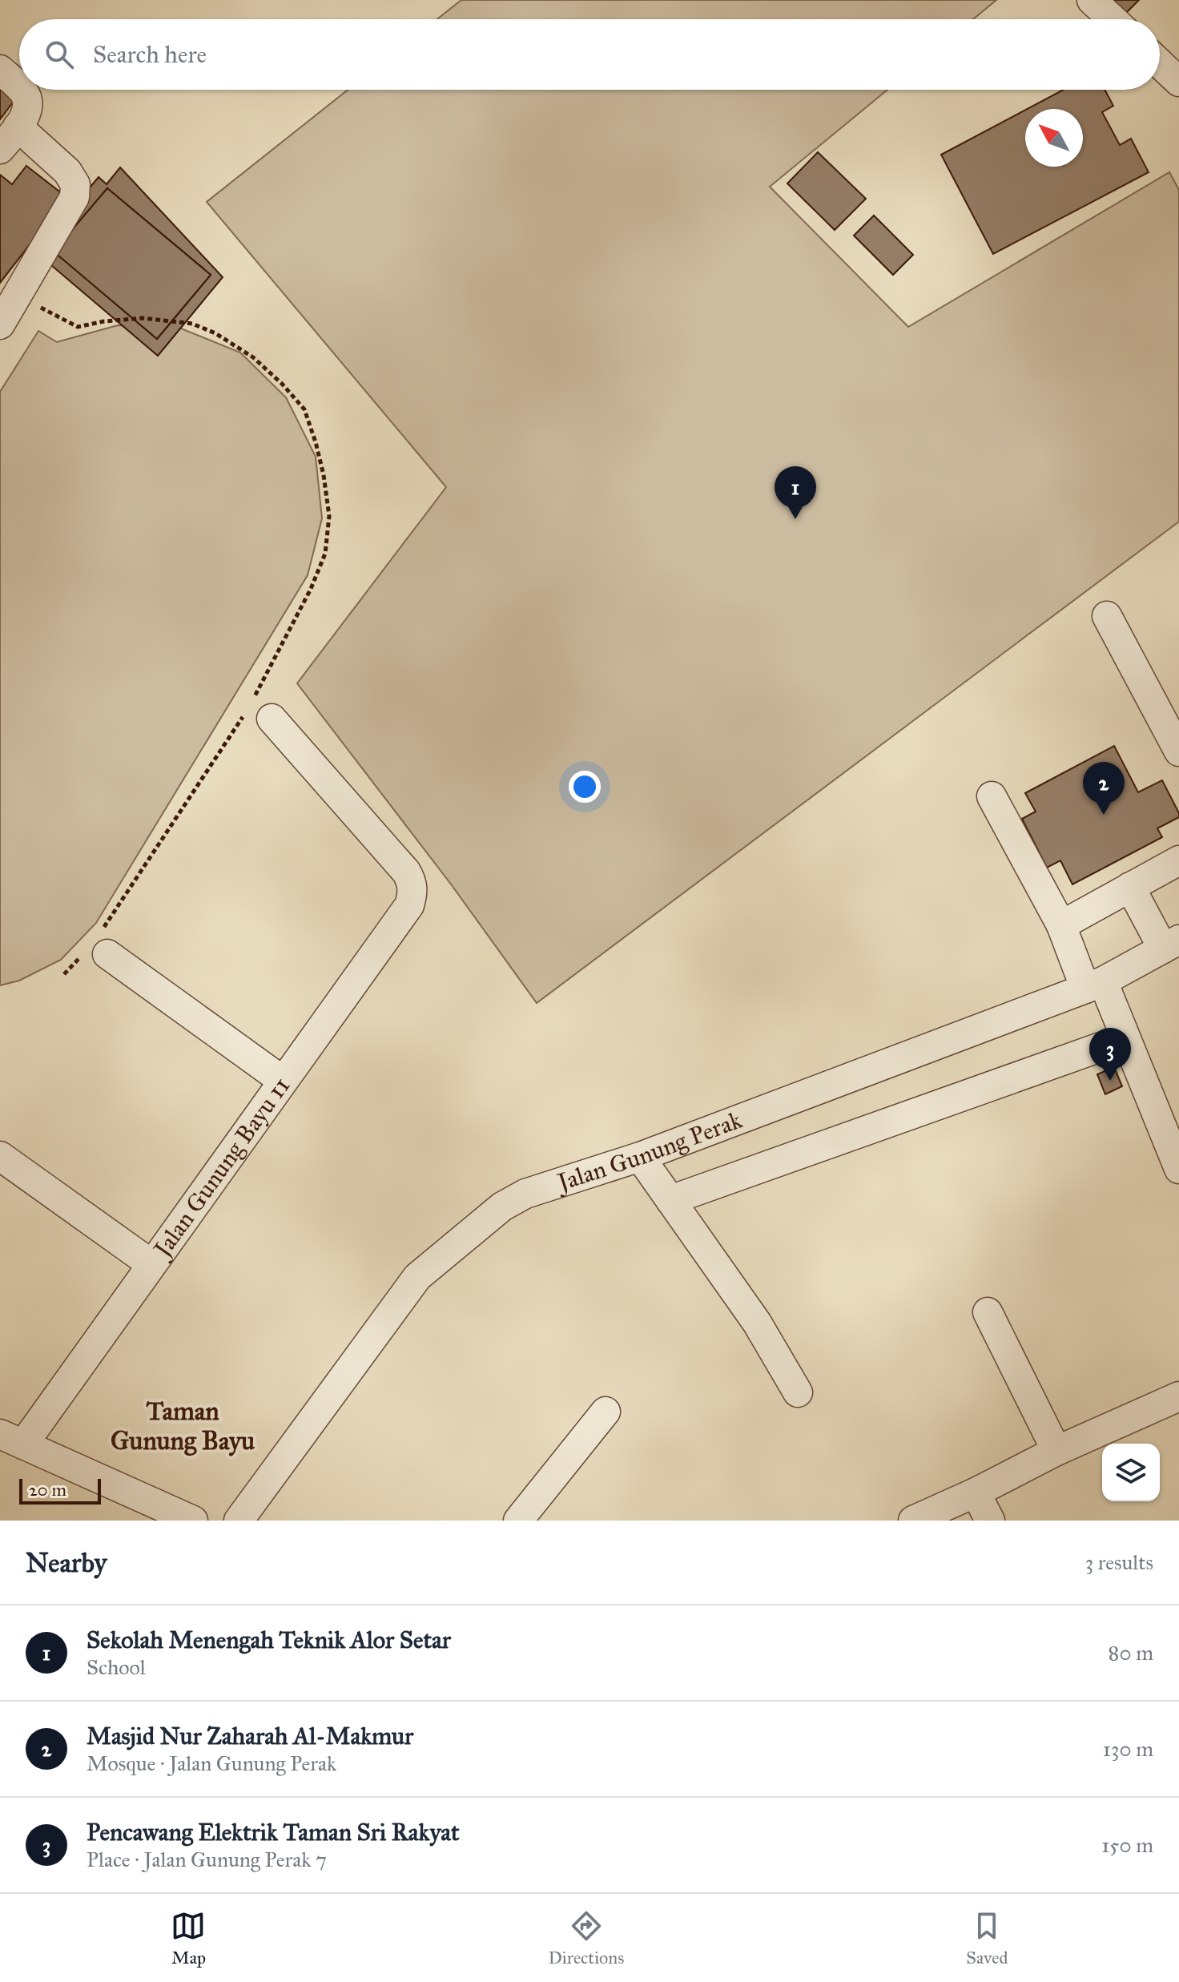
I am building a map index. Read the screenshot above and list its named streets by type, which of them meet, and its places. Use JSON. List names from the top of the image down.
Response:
{
  "streets": {
    "street": ["Jalan Gunung Perak", "Jalan Gunung Bayu 11"]
  },
  "districts": ["Taman Gunung Bayu"],
  "scale_bar": "20 m",
  "north": "top left",
  "page": {
    "search": "Search here",
    "pins": ["1", "2", "3"],
    "scale": "20 m",
    "heading": ["Nearby", "3 results"],
    "list": [
      {
        "mark": "1",
        "name": "Sekolah Menengah Teknik Alor Setar",
        "note": "School",
        "value": "80 m"
      },
      {
        "mark": "2",
        "name": "Masjid Nur Zaharah Al-Makmur",
        "note": "Mosque · Jalan Gunung Perak",
        "value": "130 m"
      },
      {
        "mark": "3",
        "name": "Pencawang Elektrik Taman Sri Rakyat",
        "note": "Place · Jalan Gunung Perak 7",
        "value": "150 m"
      }
    ],
    "nav": ["Map", "Directions", "Saved"]
  }
}
